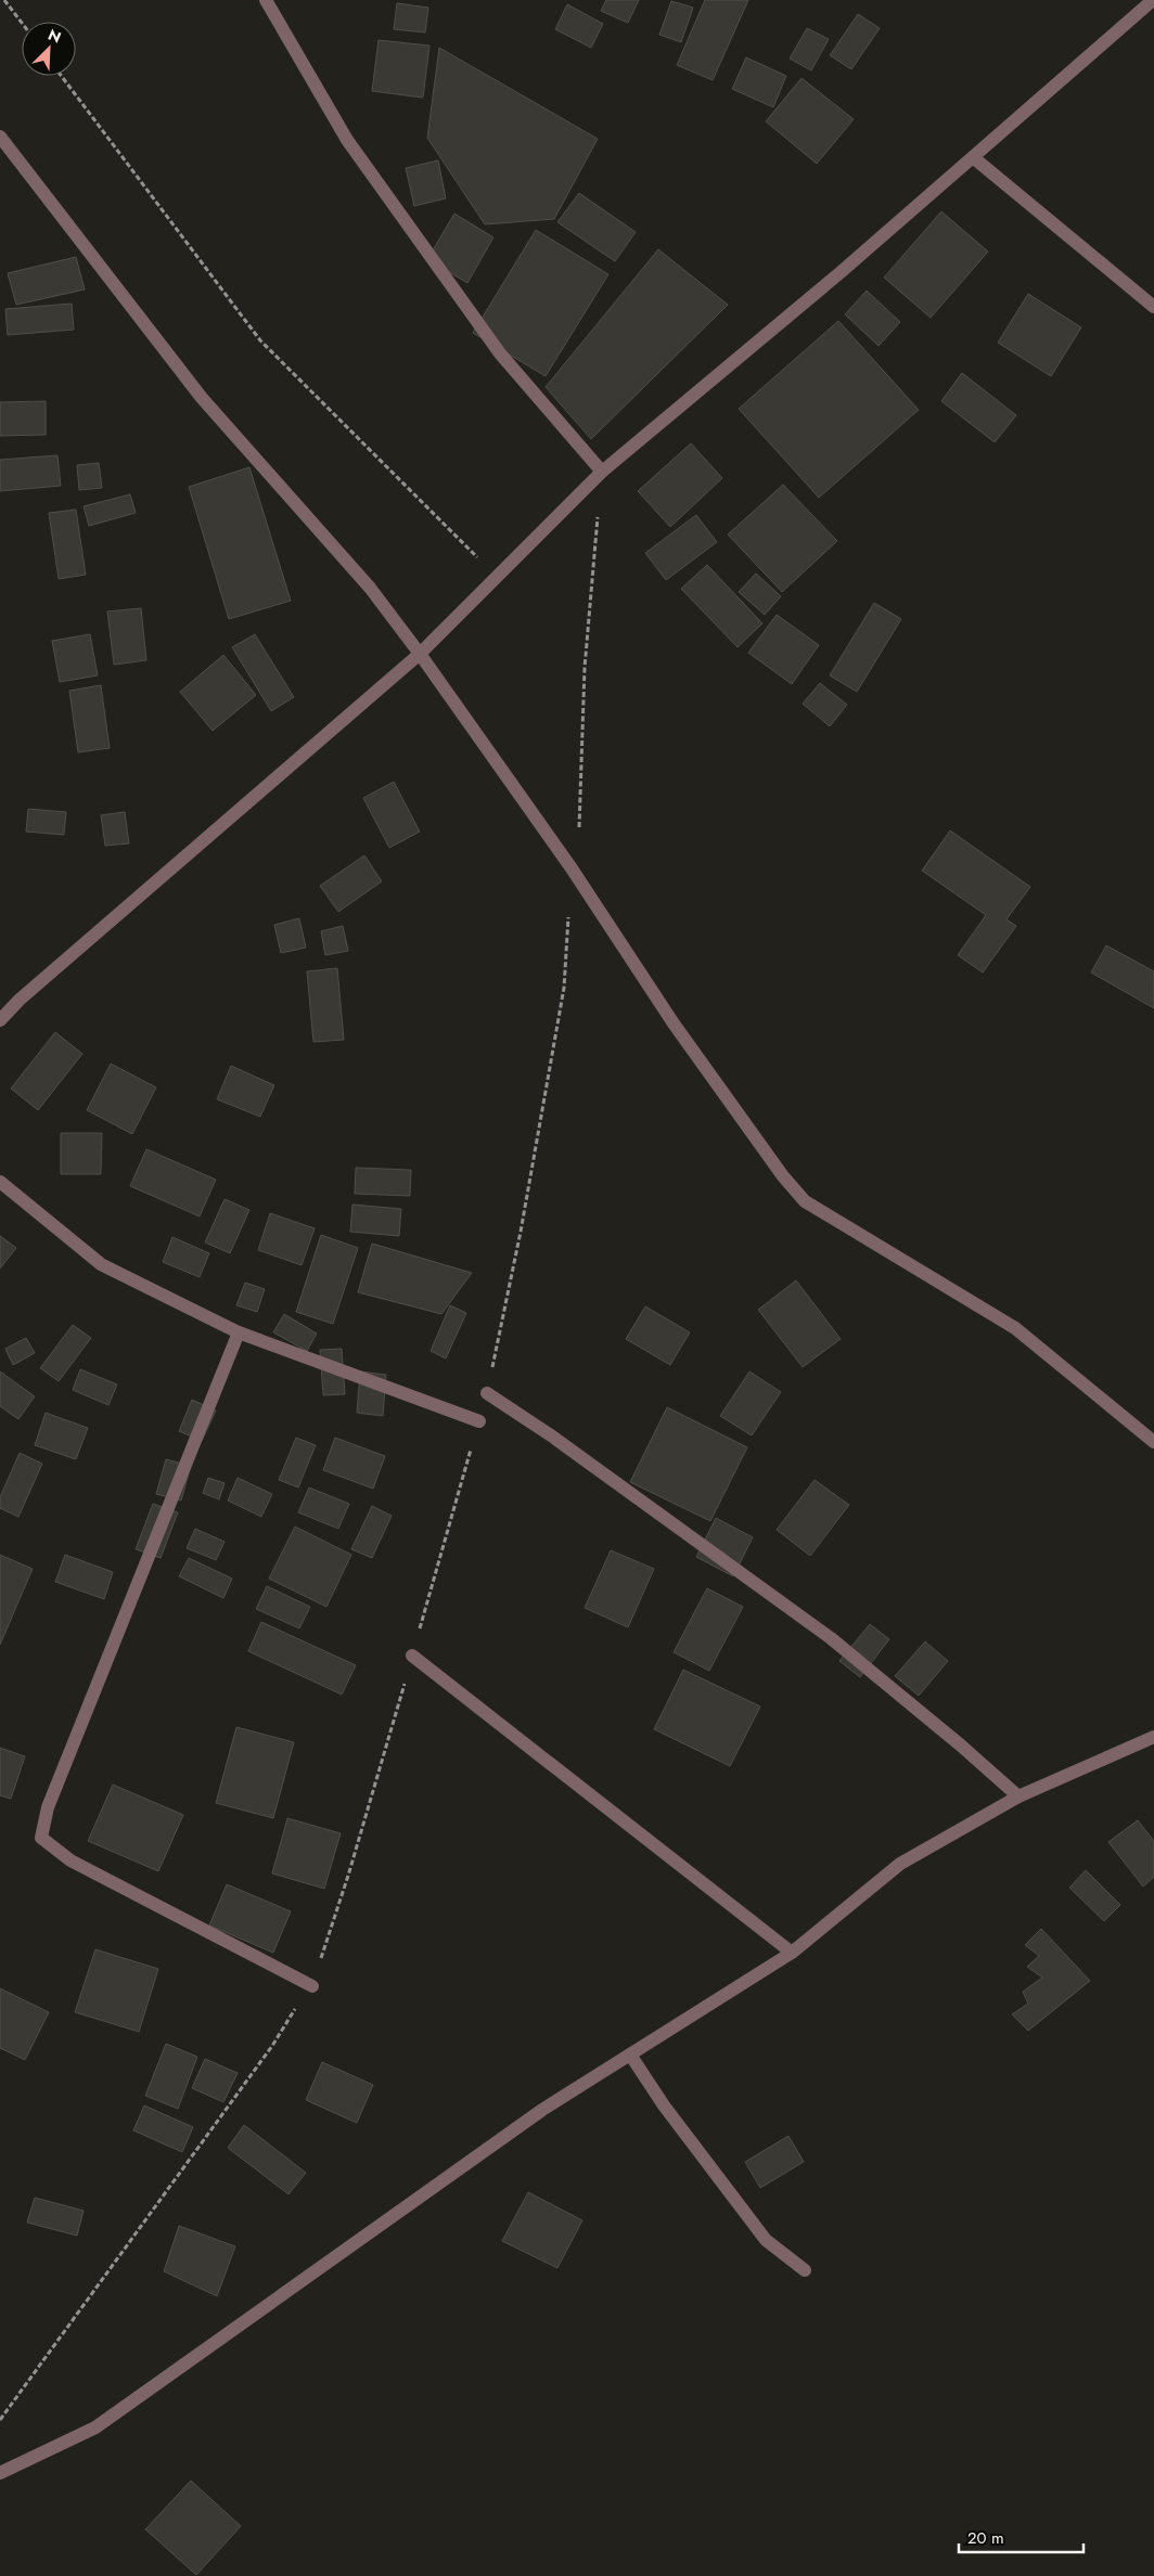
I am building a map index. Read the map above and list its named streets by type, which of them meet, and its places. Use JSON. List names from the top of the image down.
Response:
{
  "scale_bar": "20 m",
  "north": "top right"
}
